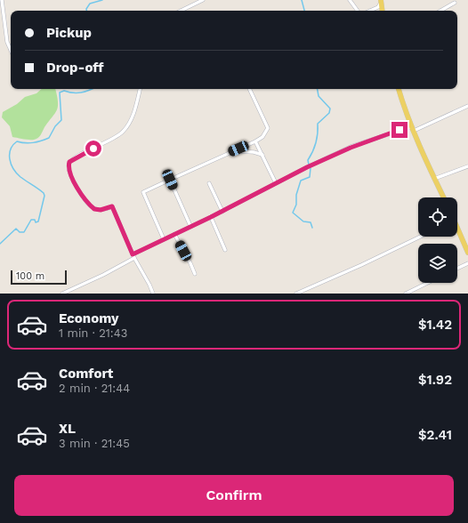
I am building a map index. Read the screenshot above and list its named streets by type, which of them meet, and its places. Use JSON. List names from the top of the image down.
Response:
{
  "scale_bar": "100 m",
  "page": {
    "banner": ["Pickup", "Drop-off"],
    "scale": "100 m",
    "list": [
      {
        "name": "Economy",
        "note": "1 min · 21:43",
        "value": "$1.42"
      },
      {
        "name": "Comfort",
        "note": "2 min · 21:44",
        "value": "$1.92"
      },
      {
        "name": "XL",
        "note": "3 min · 21:45",
        "value": "$2.41"
      }
    ],
    "buttons": "Confirm"
  }
}
